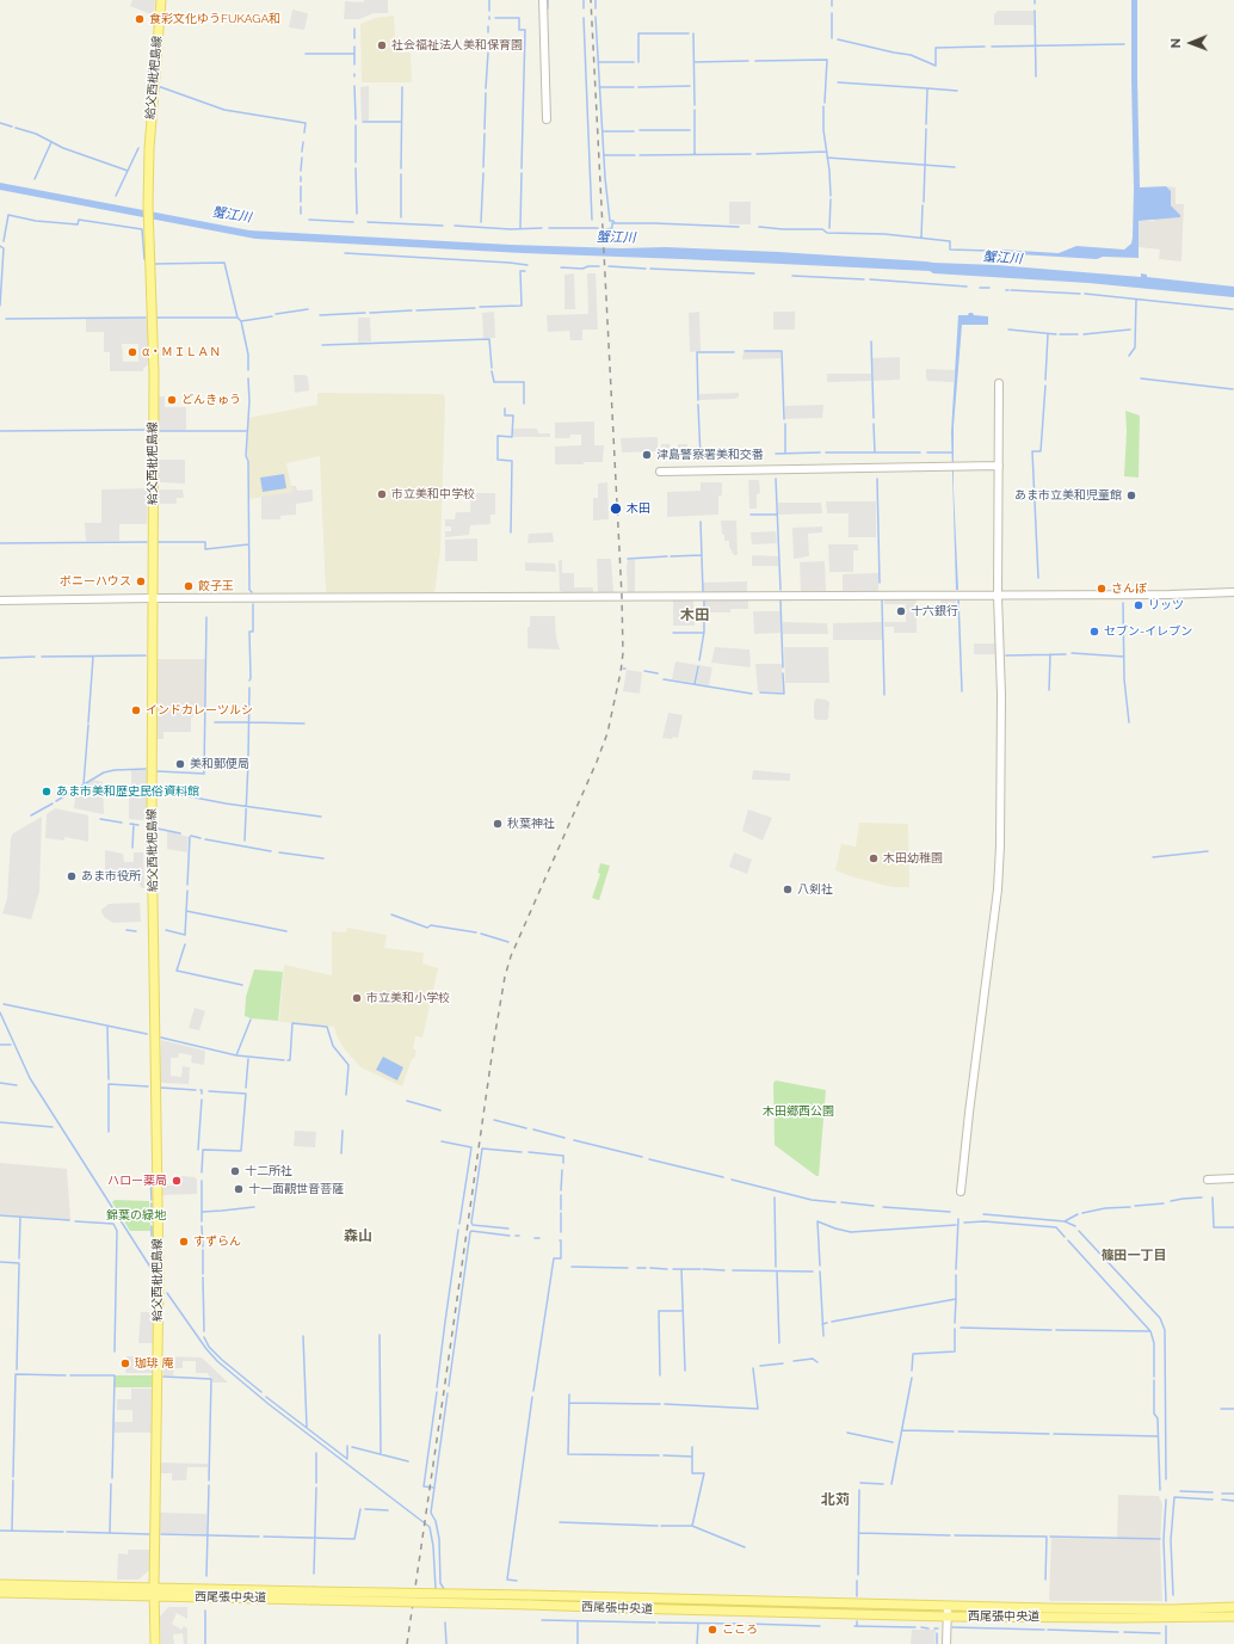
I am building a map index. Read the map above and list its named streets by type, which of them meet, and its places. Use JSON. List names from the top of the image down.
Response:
{
  "streets": {
    "main road": ["給父西枇杷島線", "西尾張中央道"]
  },
  "crossings": [
    ["給父西枇杷島線", "西尾張中央道"]
  ],
  "districts": [
    "木田",
    "森山",
    "篠田一丁目",
    "北苅"
  ],
  "water": ["蟹江川"],
  "parks": ["木田郷西公園", "錦葉の緑地"],
  "places": [
    "食彩文化ゆうFUKAGA和",
    "社会福祉法人美和保育園",
    "α・ＭＩＬＡＮ",
    "どんきゅう",
    "津島警察署美和交番",
    "市立美和中学校",
    "あま市立美和児童館",
    "木田",
    "ポニーハウス",
    "餃子王",
    "さんぽ",
    "リッツ",
    "十六銀行",
    "セブン-イレブン",
    "インドカレーツルシ",
    "美和郵便局",
    "あま市美和歴史民俗資料館",
    "秋葉神社",
    "木田幼稚園",
    "あま市役所",
    "八剣社",
    "市立美和小学校",
    "十二所社",
    "ハロー薬局",
    "十一面觀世音菩薩",
    "すずらん",
    "珈琲 庵",
    "こころ"
  ],
  "north": "left"
}
